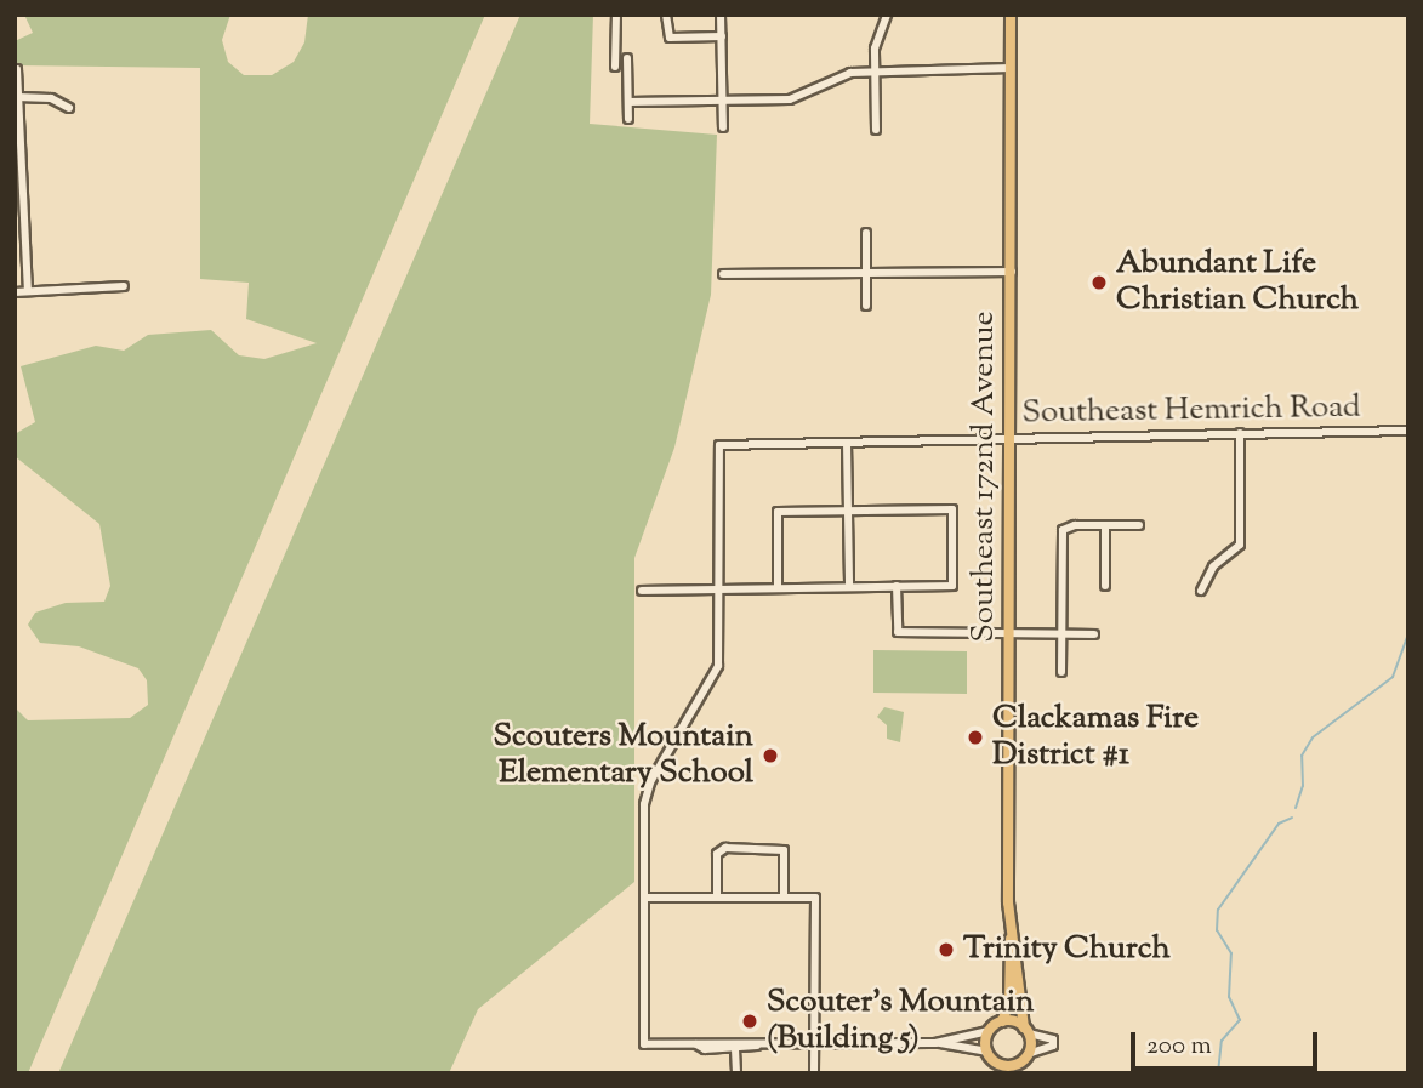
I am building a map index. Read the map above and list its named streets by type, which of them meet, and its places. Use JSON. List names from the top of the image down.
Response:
{
  "streets": {
    "main road": ["Southeast 172nd Avenue"],
    "street": ["Southeast Hemrich Road"]
  },
  "crossings": [
    ["Southeast Hemrich Road", "Southeast 172nd Avenue"]
  ],
  "places": [
    "Abundant Life Christian Church",
    "Clackamas Fire District #1",
    "Scouters Mountain Elementary School",
    "Trinity Church",
    "Scouter's Mountain (Building 5)"
  ],
  "scale_bar": "200 m"
}
